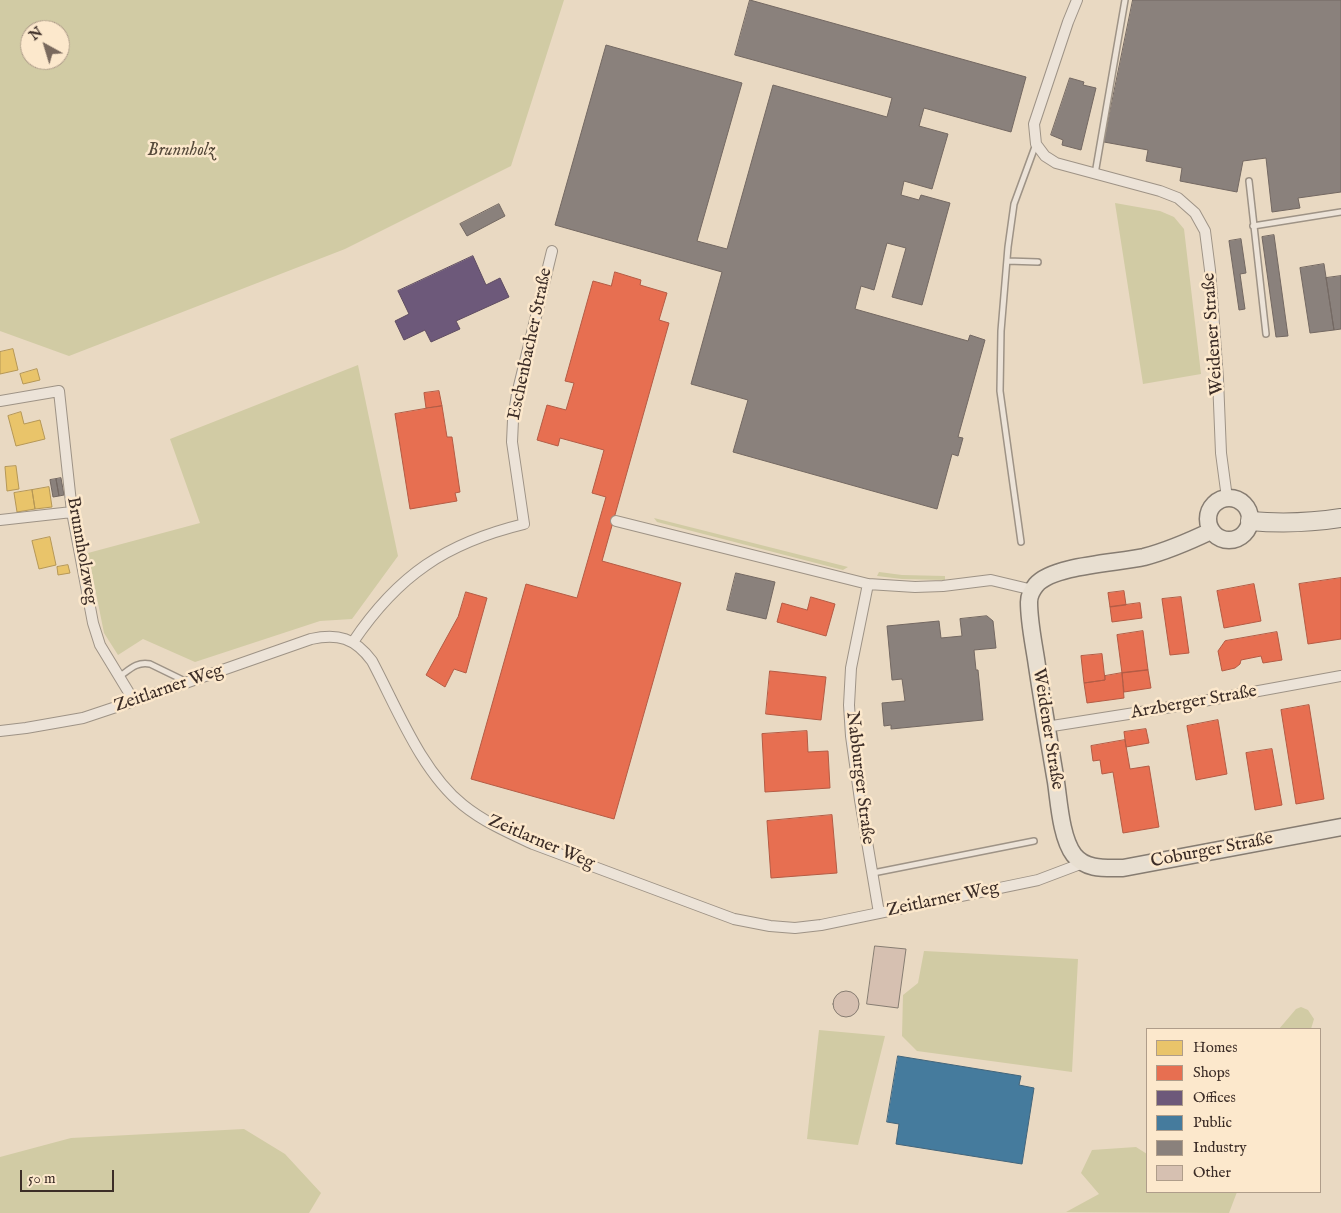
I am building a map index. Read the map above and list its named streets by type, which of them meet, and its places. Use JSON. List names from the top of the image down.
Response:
{
  "streets": {
    "main road": ["Weidener Straße", "Coburger Straße"],
    "street": [
      "Eschenbacher Straße",
      "Brunnholzweg",
      "Zeitlarner Weg",
      "Arzberger Straße",
      "Nabburger Straße"
    ]
  },
  "crossings": [
    ["Weidener Straße", "Zeitlarner Weg"],
    ["Weidener Straße", "Arzberger Straße"],
    ["Weidener Straße", "Coburger Straße"],
    ["Eschenbacher Straße", "Zeitlarner Weg"],
    ["Brunnholzweg", "Zeitlarner Weg"],
    ["Zeitlarner Weg", "Nabburger Straße"],
    ["Zeitlarner Weg", "Coburger Straße"]
  ],
  "parks": ["Brunnholz"],
  "legend": [
    "Homes",
    "Shops",
    "Offices",
    "Public",
    "Industry",
    "Other"
  ],
  "scale_bar": "50 m",
  "north": "top left"
}
